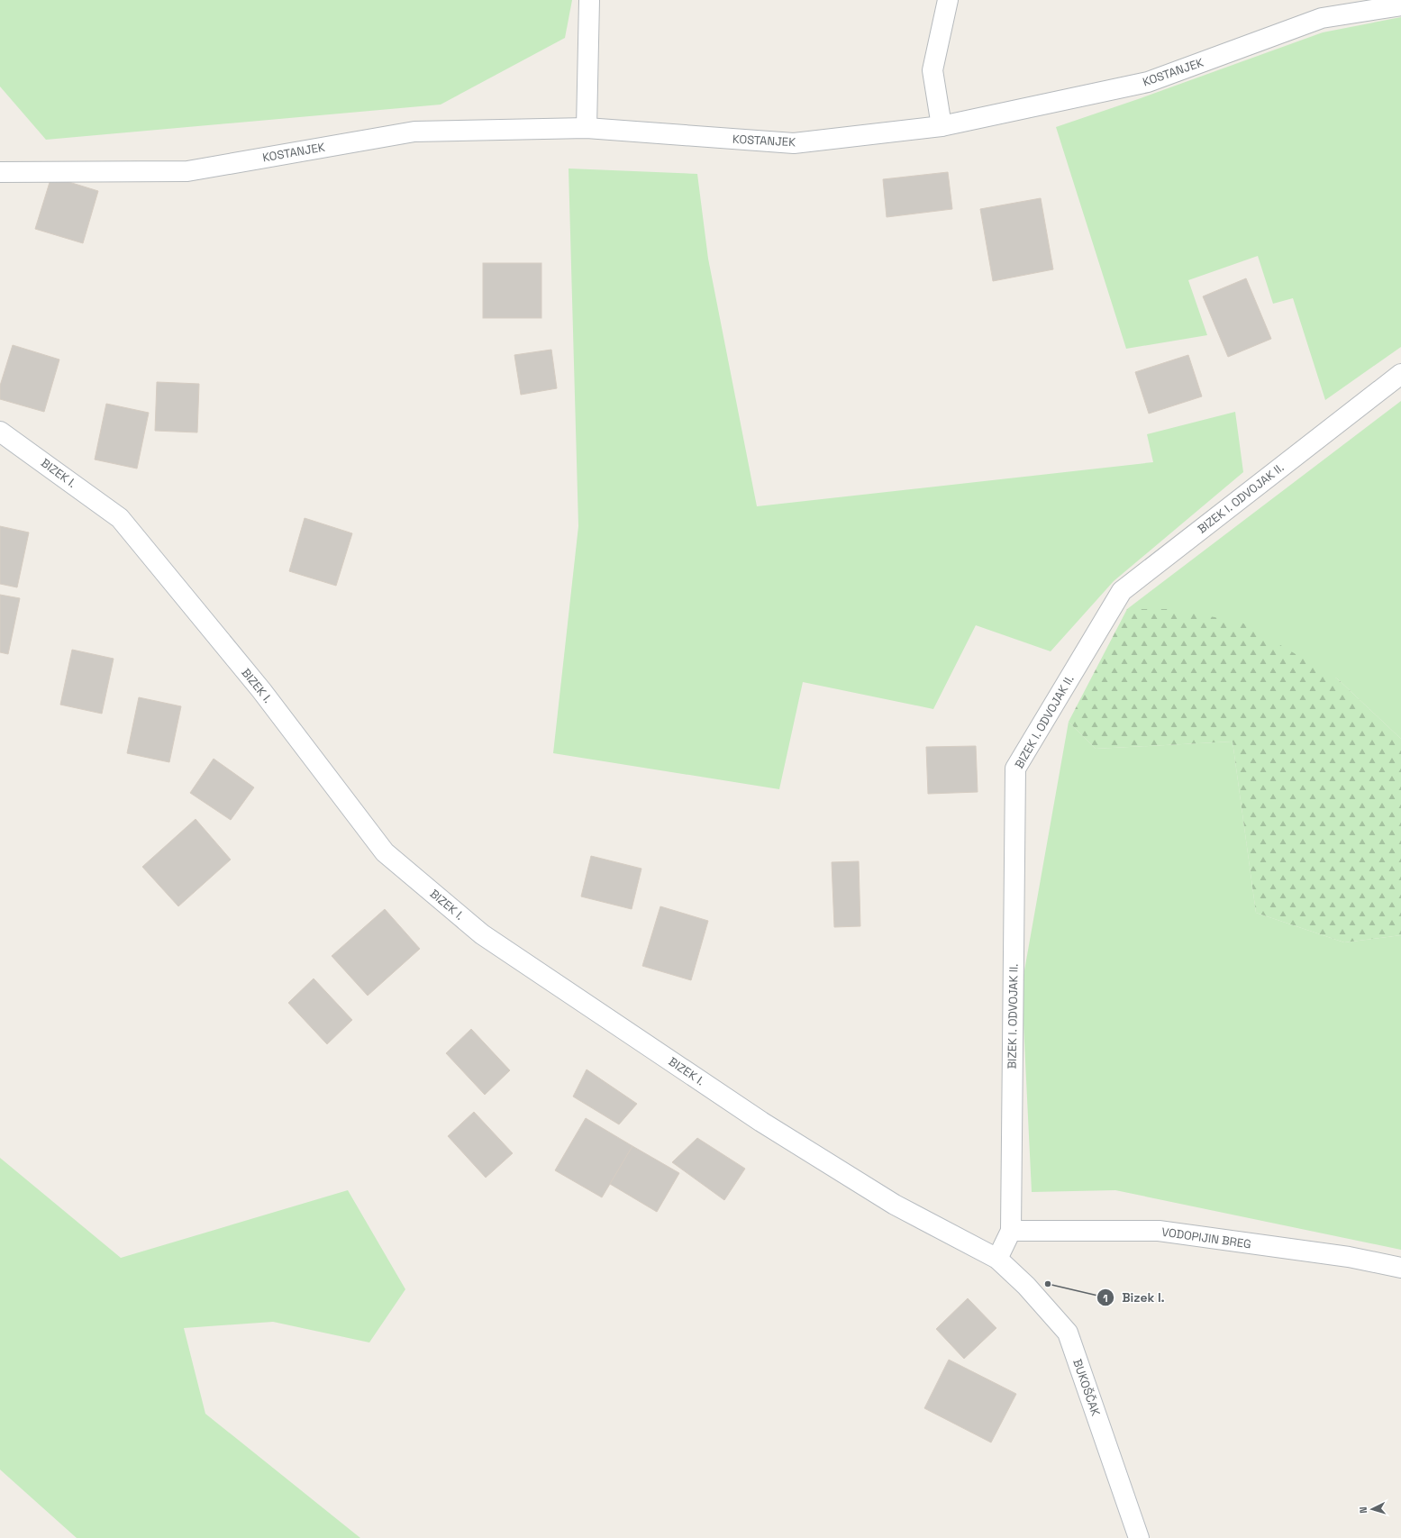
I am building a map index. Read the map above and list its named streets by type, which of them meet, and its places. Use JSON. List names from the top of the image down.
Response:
{
  "streets": {
    "street": [
      "KOSTANJEK",
      "BIZEK I.",
      "BIZEK I. ODVOJAK II.",
      "VODOPIJIN BREG",
      "BUKOŠČAK"
    ]
  },
  "crossings": [
    ["BIZEK I.", "BIZEK I. ODVOJAK II."],
    ["BIZEK I.", "BUKOŠČAK"],
    ["BIZEK I. ODVOJAK II.", "VODOPIJIN BREG"],
    ["BIZEK I. ODVOJAK II.", "BUKOŠČAK"]
  ],
  "places": ["Bizek I."],
  "north": "left"
}
